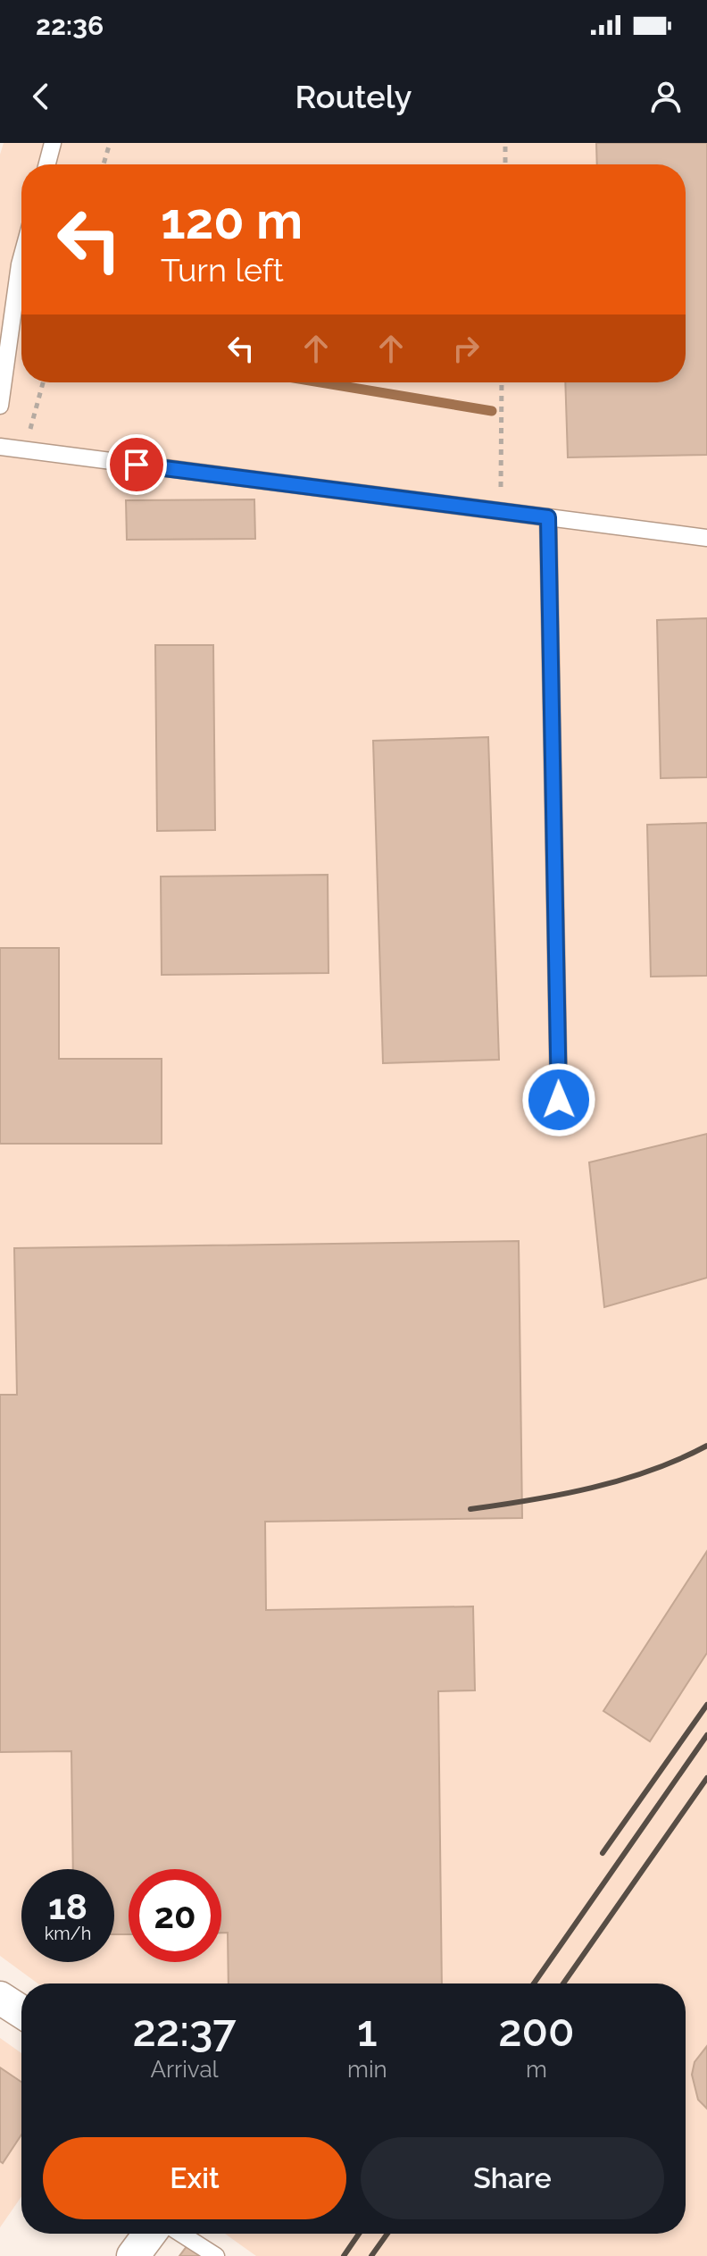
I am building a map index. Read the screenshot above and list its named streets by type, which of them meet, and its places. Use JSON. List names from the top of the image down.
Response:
{
  "page": {
    "status": "22:36",
    "header": "Routely",
    "turn": ["120 m", "Turn left"],
    "speed": "18 km/h",
    "limit": "20",
    "eta": [
      "22:37",
      "Arrival",
      "1",
      "min",
      "200",
      "m"
    ],
    "buttons": ["Exit", "Share"]
  }
}
